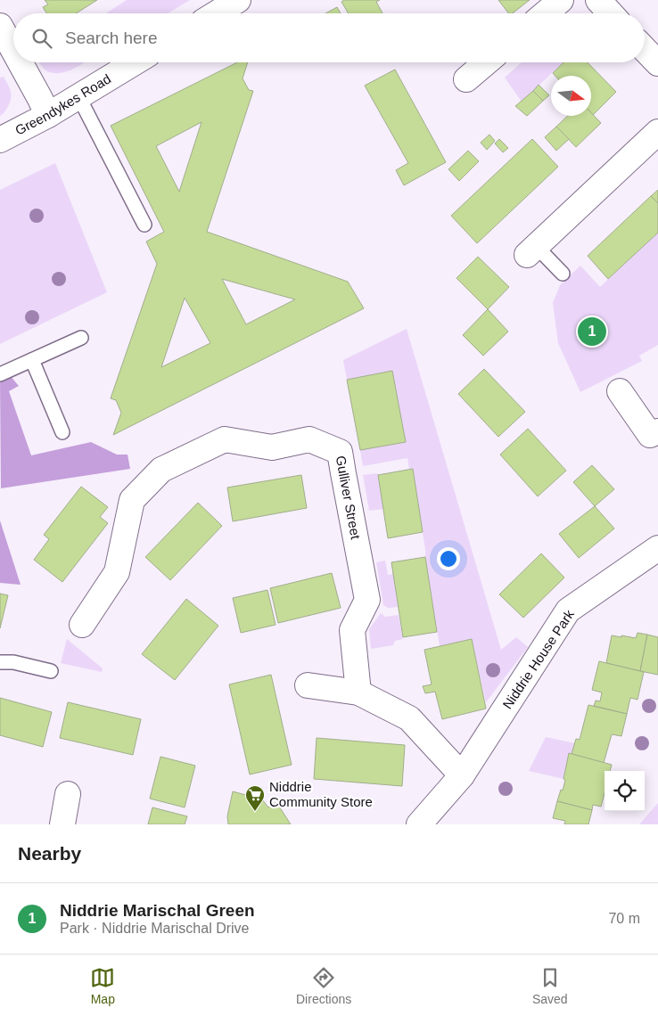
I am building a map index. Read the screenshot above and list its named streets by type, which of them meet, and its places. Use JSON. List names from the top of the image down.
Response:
{
  "streets": {
    "street": ["Greendykes Road", "Gulliver Street", "Niddrie House Park"]
  },
  "places": {
    "supermarket": ["Niddrie Community Store"]
  },
  "north": "right",
  "page": {
    "search": "Search here",
    "pins": "1",
    "heading": "Nearby",
    "list": [
      {
        "mark": "1",
        "name": "Niddrie Marischal Green",
        "note": "Park · Niddrie Marischal Drive",
        "value": "70 m"
      }
    ],
    "nav": ["Map", "Directions", "Saved"]
  }
}
